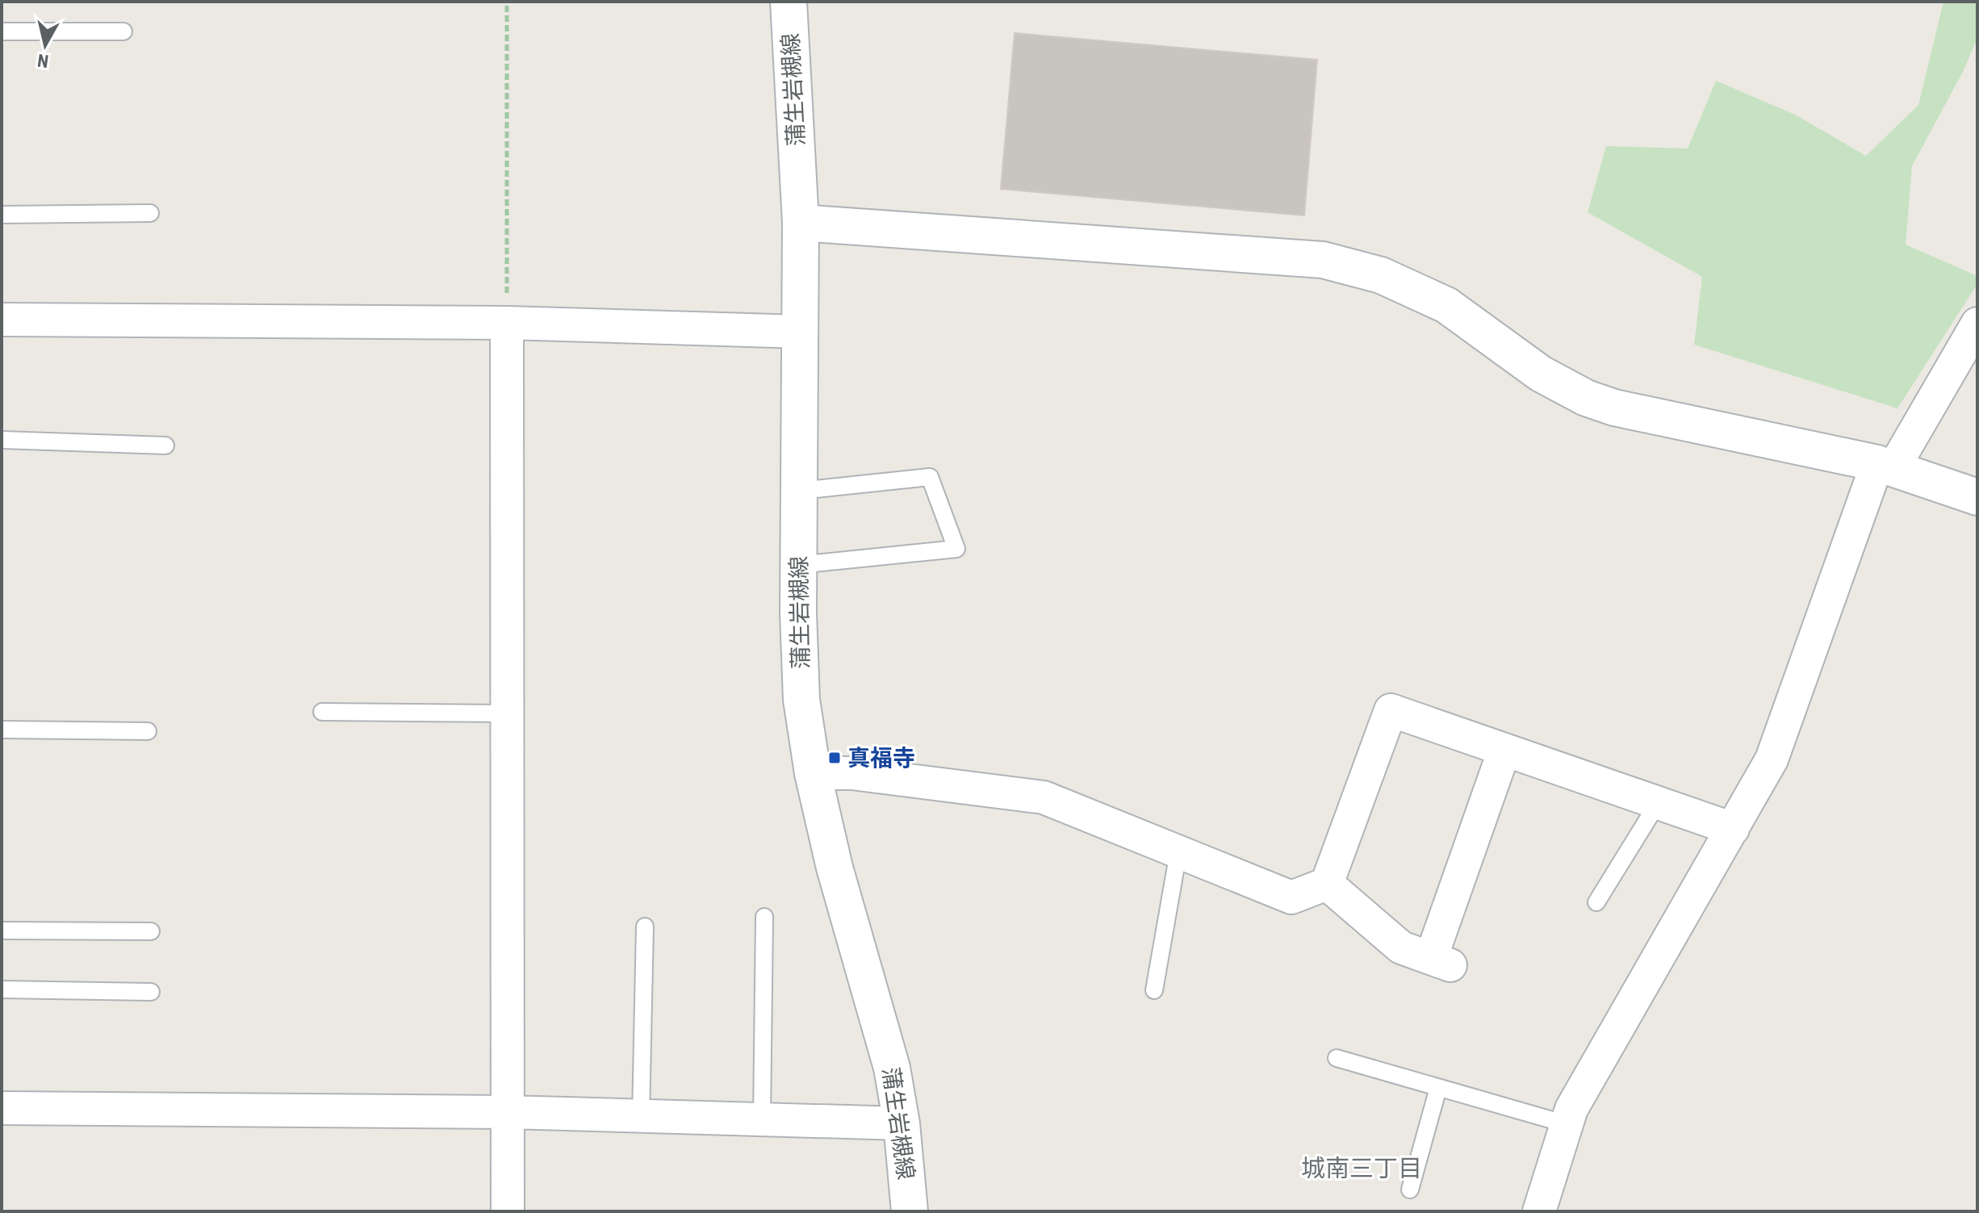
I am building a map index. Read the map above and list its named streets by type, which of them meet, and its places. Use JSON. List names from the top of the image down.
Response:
{
  "streets": {
    "main road": ["蒲生岩槻線"]
  },
  "districts": ["城南三丁目"],
  "places": {
    "transit": ["真福寺"]
  },
  "north": "bottom"
}
